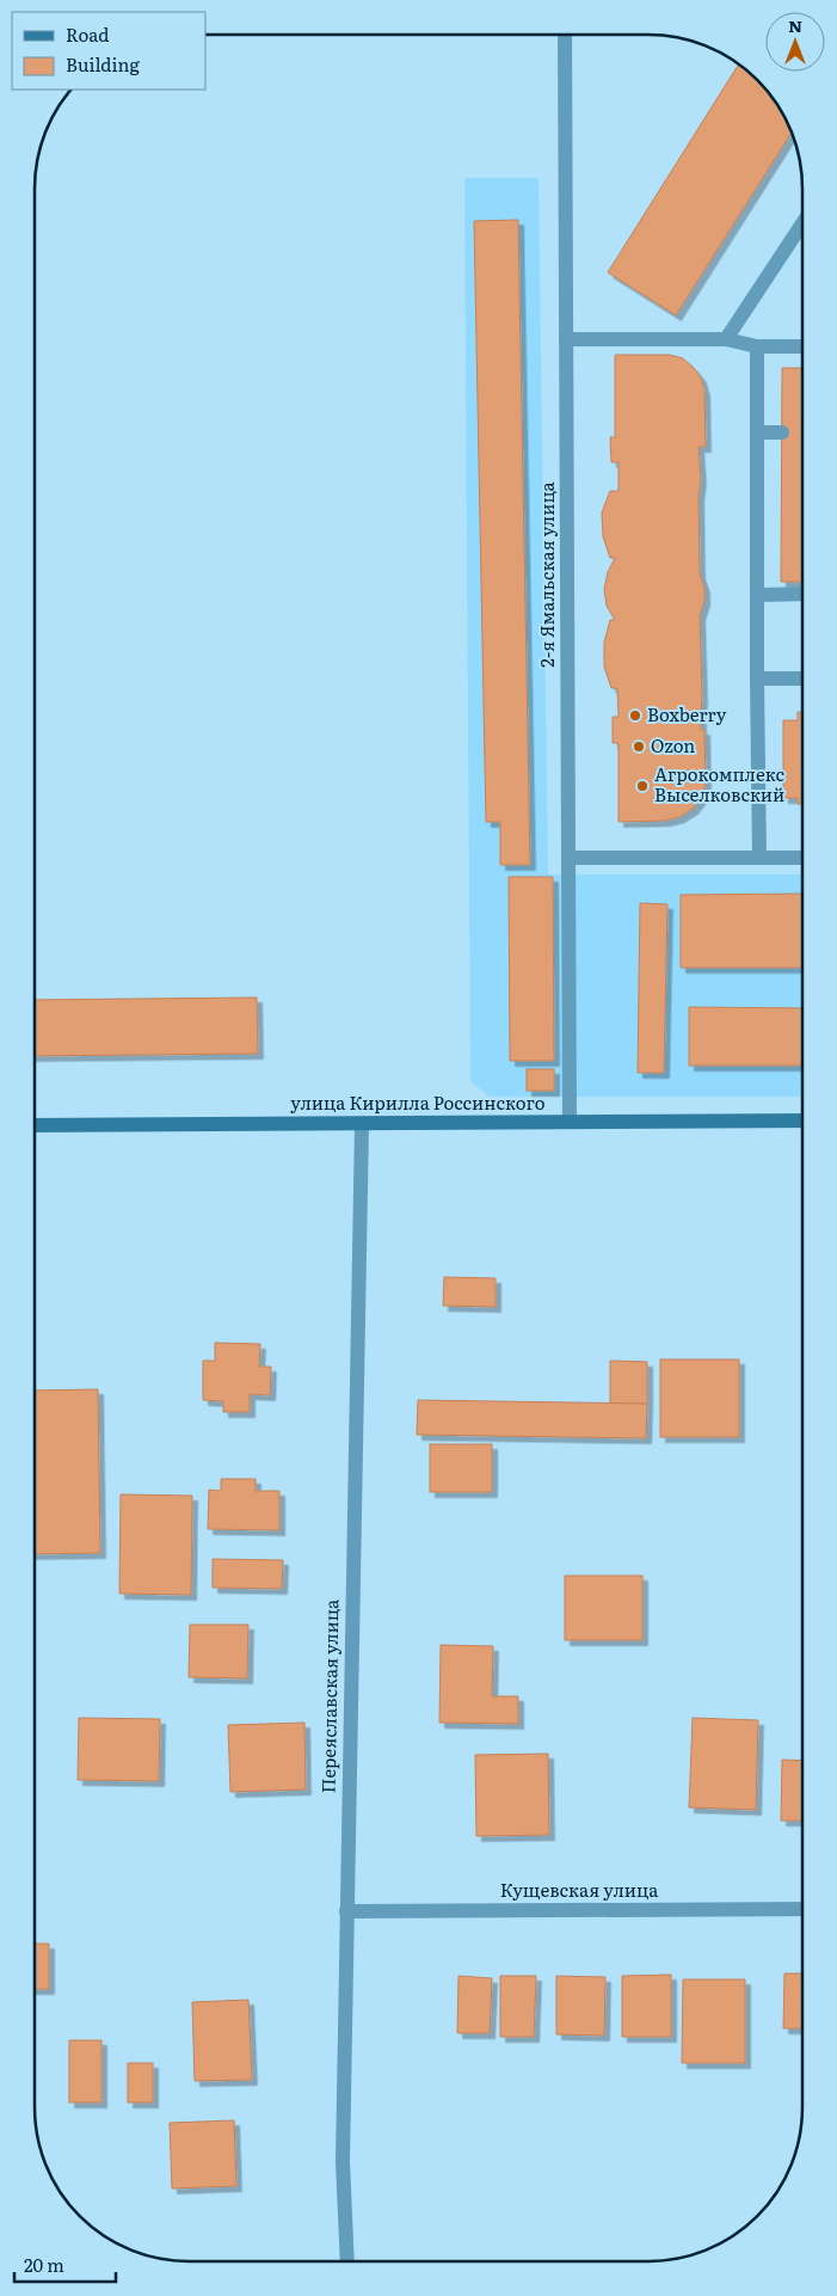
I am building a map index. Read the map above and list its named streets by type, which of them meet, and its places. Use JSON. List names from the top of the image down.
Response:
{
  "streets": {
    "main road": ["улица Кирилла Россинского"],
    "street": ["2-я Ямальская улица", "Переяславская улица", "Кущевская улица"]
  },
  "crossings": [
    ["2-я Ямальская улица", "улица Кирилла Россинского"],
    ["улица Кирилла Россинского", "Переяславская улица"],
    ["Переяславская улица", "Кущевская улица"]
  ],
  "places": ["Boxberry", "Ozon", "Агрокомплекс Выселковский"],
  "legend": ["Road", "Building"],
  "scale_bar": "20 m",
  "north": "top"
}
